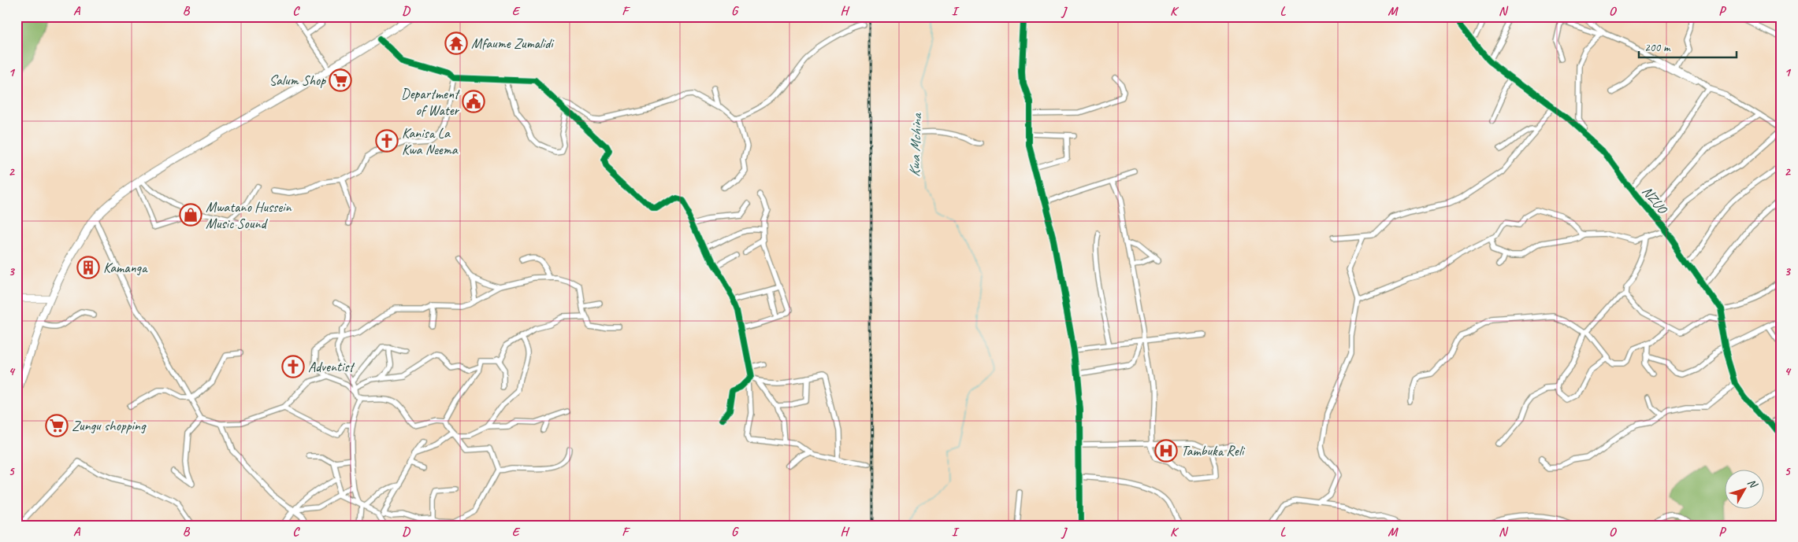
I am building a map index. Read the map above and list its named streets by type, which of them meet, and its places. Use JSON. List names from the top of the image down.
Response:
{
  "streets": {
    "street": ["NZUO"]
  },
  "water": ["Kwa Mchina"],
  "places": {
    "temple": ["Mfaume Zumalidi"],
    "supermarket": ["Salum Shop", "Zungu shopping"],
    "public building": ["Department of Water"],
    "church": ["Kanisa La Kwa Neema", "Adventist"],
    "shop": ["Mwatano Hussein Music Sound"],
    "building": ["Kamanga"],
    "hospital": ["Tambuka Reli"]
  },
  "scale_bar": "200 m",
  "north": "top right",
  "grid": {
    "columns": [
      "A",
      "B",
      "C",
      "D",
      "E",
      "F",
      "G",
      "H",
      "I",
      "J",
      "K",
      "L",
      "M",
      "N",
      "O",
      "P"
    ],
    "rows": [
      "1",
      "2",
      "3",
      "4",
      "5"
    ]
  }
}
